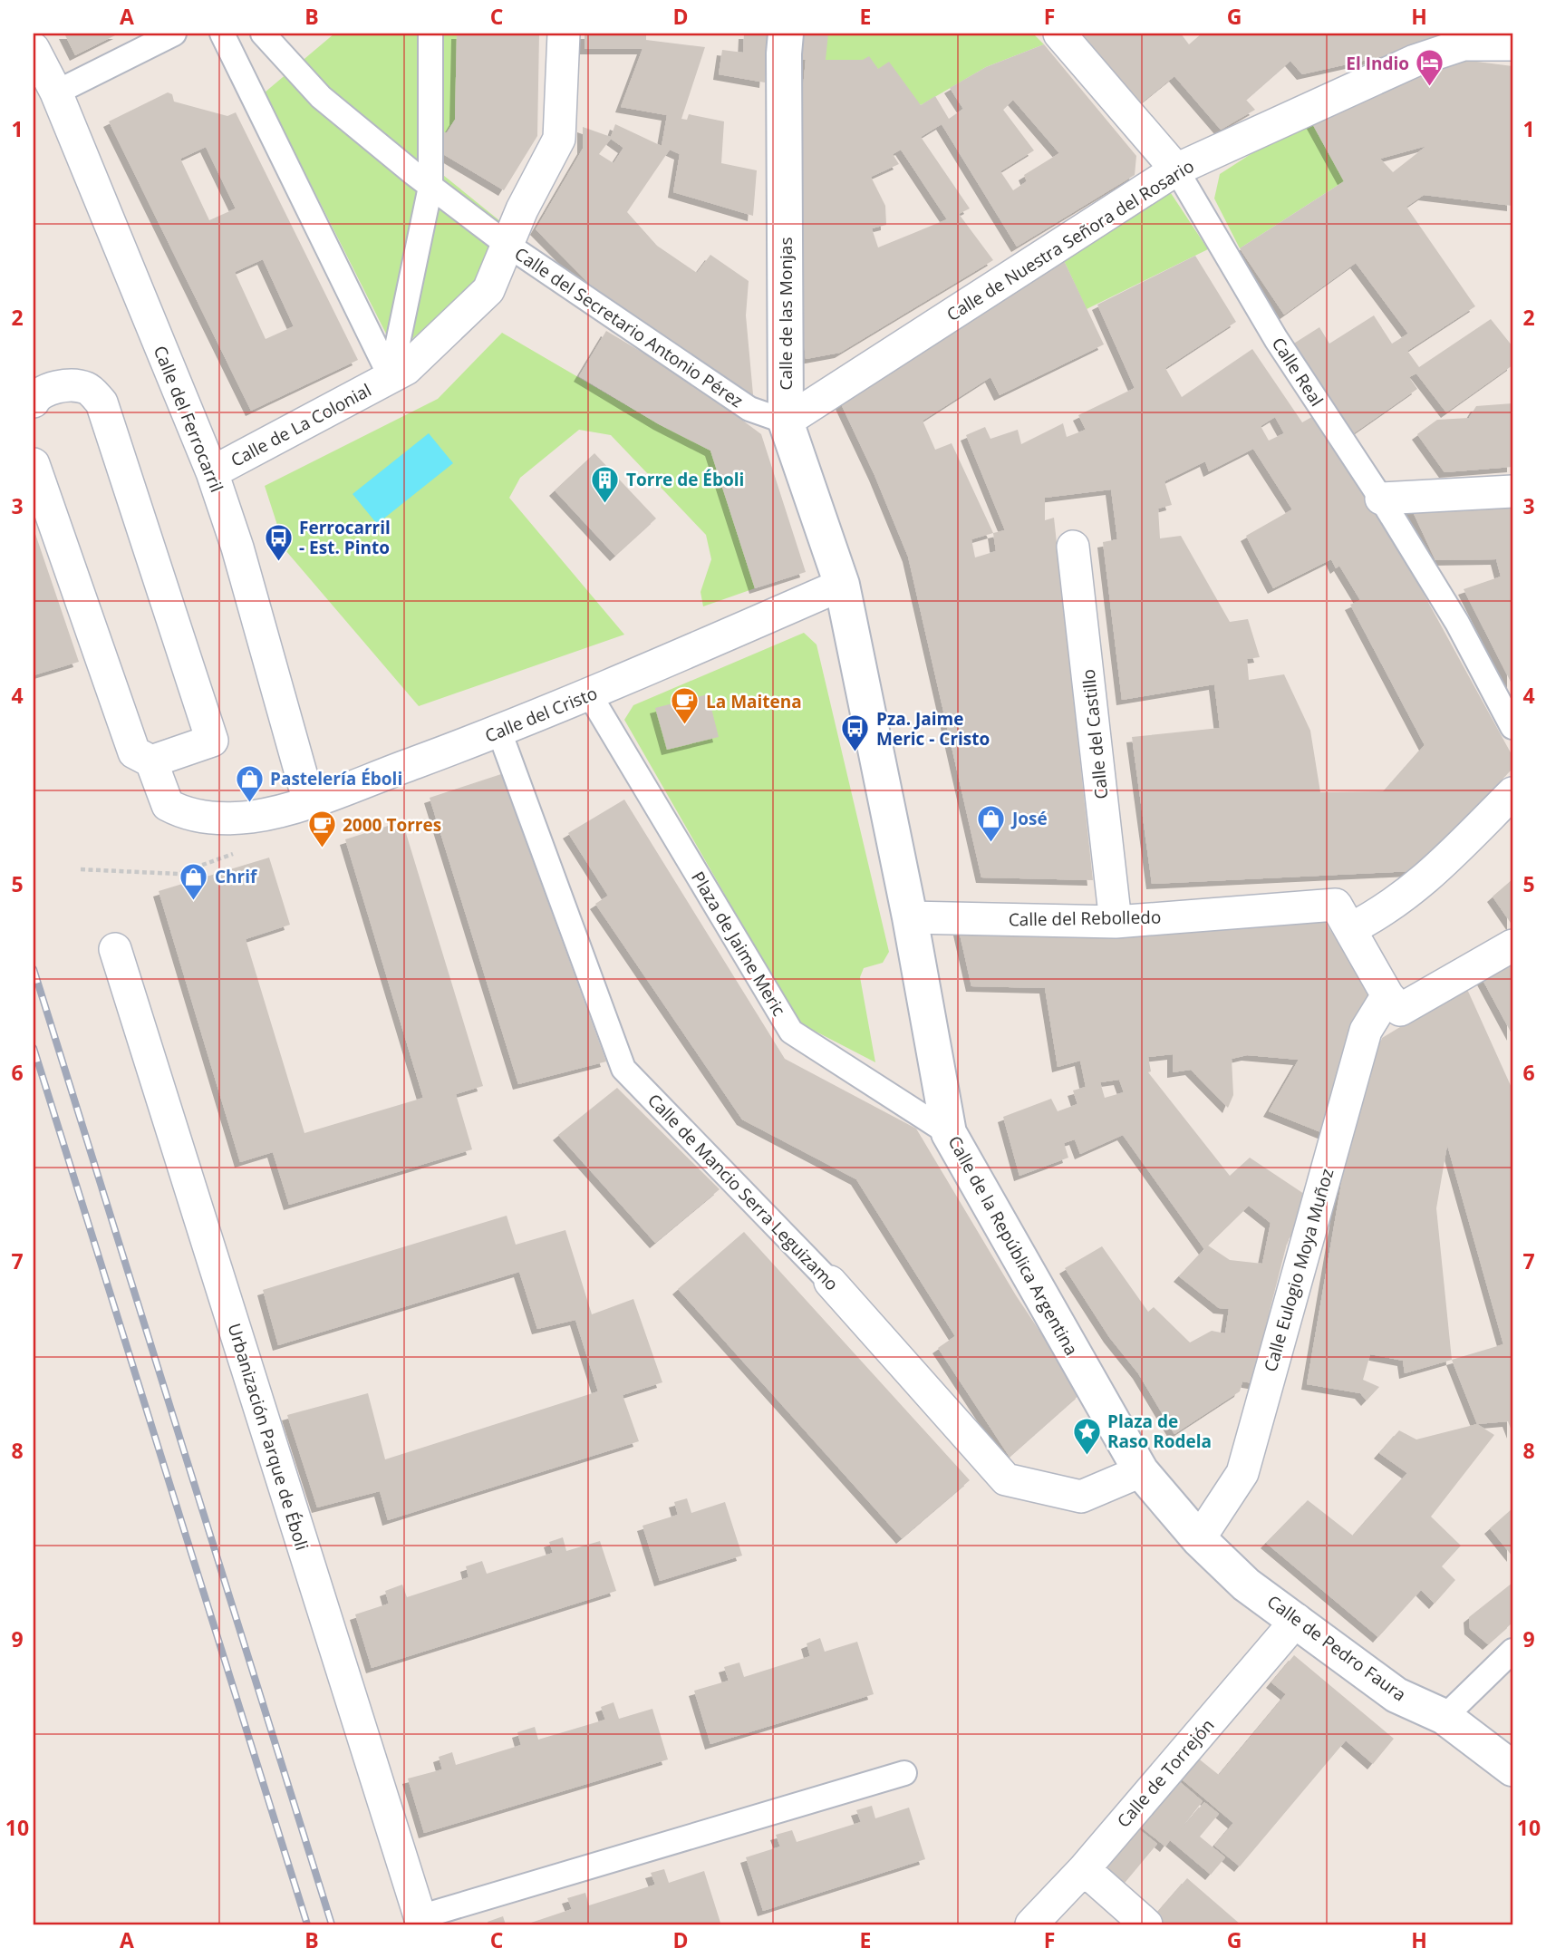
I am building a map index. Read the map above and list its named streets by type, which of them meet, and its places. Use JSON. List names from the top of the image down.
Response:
{
  "streets": {
    "street": [
      "Calle de Nuestra Señora del Rosario",
      "Calle de las Monjas",
      "Calle del Secretario Antonio Pérez",
      "Calle Real",
      "Calle del Ferrocarril",
      "Calle de La Colonial",
      "Calle del Cristo",
      "Calle del Castillo",
      "Calle del Rebolledo",
      "Plaza de Jaime Meric",
      "Calle de Mancio Serra Leguizamo",
      "Calle de la República Argentina",
      "Calle Eulogio Moya Muñoz",
      "Urbanización Parque de Éboli",
      "Calle de Pedro Faura",
      "Calle de Torrejón"
    ]
  },
  "crossings": [
    ["Calle de Nuestra Señora del Rosario", "Calle de las Monjas"],
    ["Calle de Nuestra Señora del Rosario", "Calle del Secretario Antonio Pérez"],
    ["Calle de Nuestra Señora del Rosario", "Calle Real"],
    ["Calle de las Monjas", "Calle del Secretario Antonio Pérez"],
    ["Calle de las Monjas", "Calle del Cristo"],
    ["Calle del Secretario Antonio Pérez", "Calle de La Colonial"],
    ["Calle del Ferrocarril", "Calle de La Colonial"],
    ["Calle del Ferrocarril", "Calle del Cristo"],
    ["Calle del Cristo", "Plaza de Jaime Meric"],
    ["Calle del Cristo", "Calle de Mancio Serra Leguizamo"],
    ["Calle del Castillo", "Calle del Rebolledo"],
    ["Calle del Rebolledo", "Calle de la República Argentina"],
    ["Plaza de Jaime Meric", "Calle de la República Argentina"],
    ["Calle de Mancio Serra Leguizamo", "Calle de la República Argentina"],
    ["Calle de la República Argentina", "Calle Eulogio Moya Muñoz"],
    ["Calle de la República Argentina", "Calle de Pedro Faura"],
    ["Calle Eulogio Moya Muñoz", "Calle de Pedro Faura"],
    ["Calle de Pedro Faura", "Calle de Torrejón"]
  ],
  "places": {
    "hotel": ["El Indio"],
    "building": ["Torre de Éboli"],
    "bus stop": ["Ferrocarril - Est. Pinto", "Pza. Jaime Meric - Cristo"],
    "cafe": ["La Maitena", "2000 Torres"],
    "shop": ["Pastelería Éboli", "José", "Chrif"],
    "place": ["Plaza de Raso Rodela"]
  },
  "grid": {
    "columns": [
      "A",
      "B",
      "C",
      "D",
      "E",
      "F",
      "G",
      "H"
    ],
    "rows": [
      "1",
      "2",
      "3",
      "4",
      "5",
      "6",
      "7",
      "8",
      "9",
      "10"
    ]
  }
}
